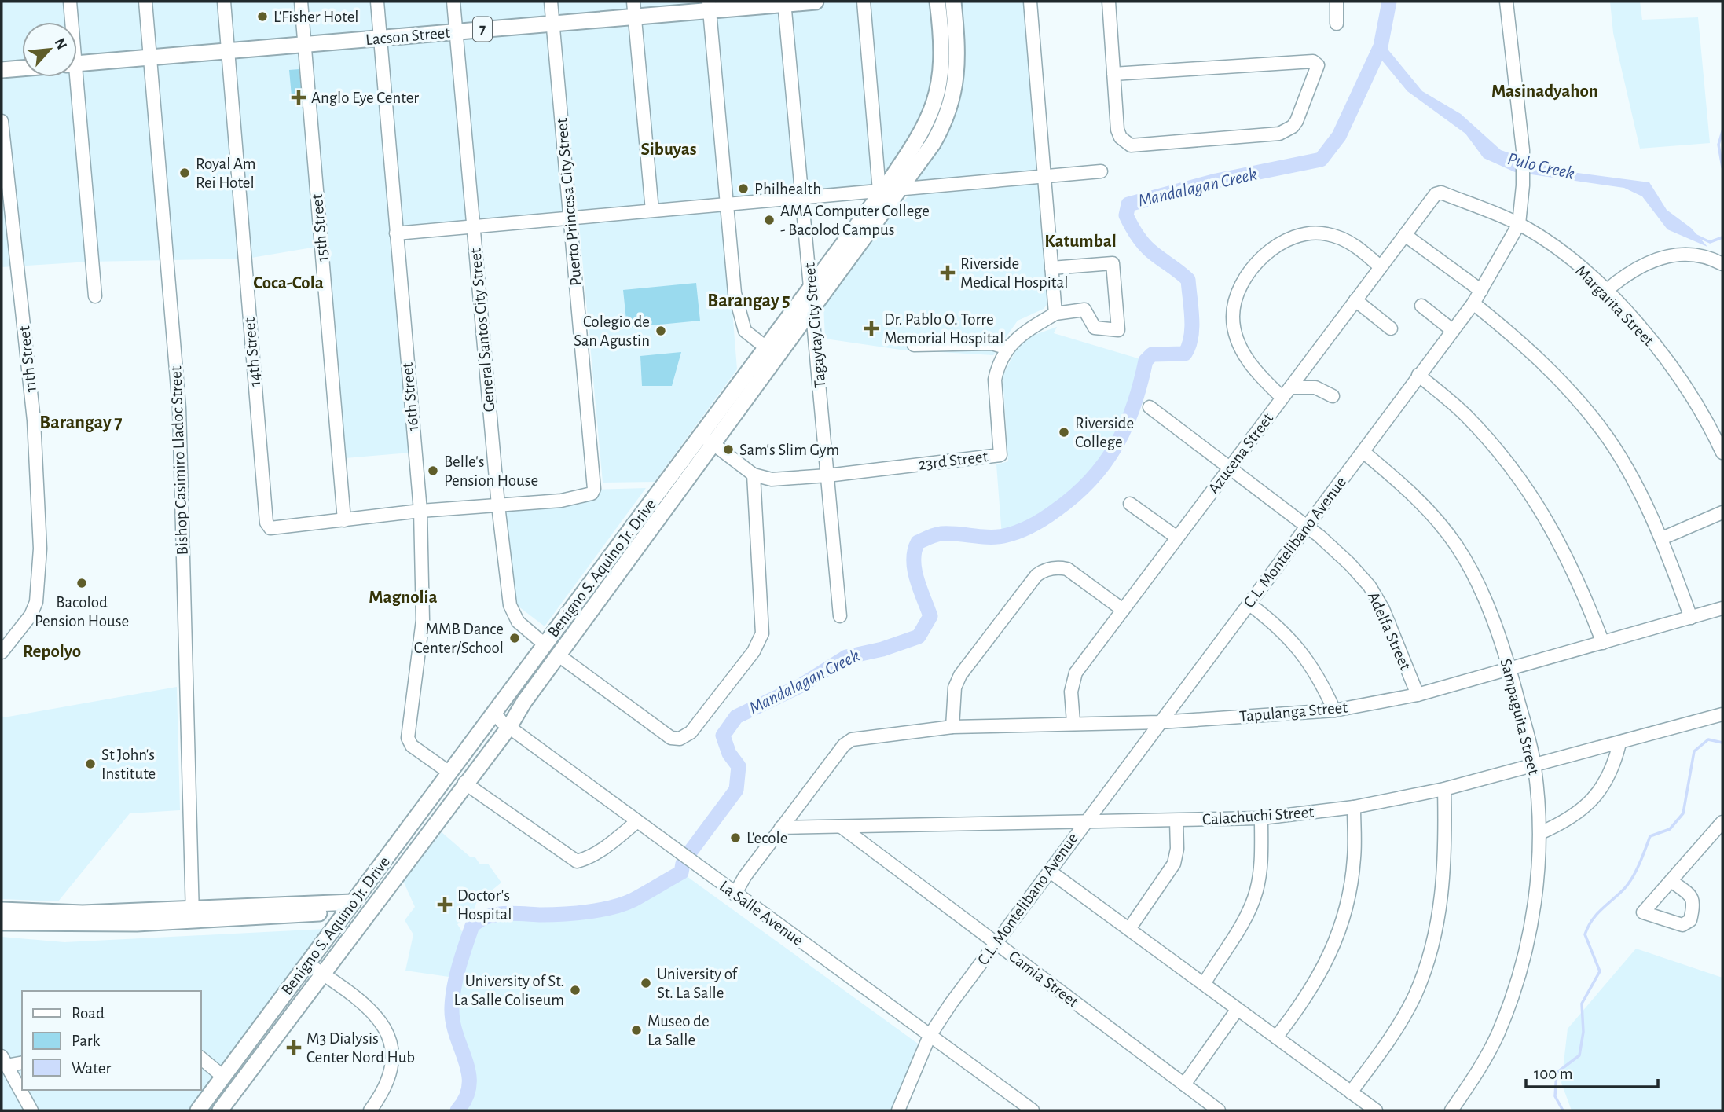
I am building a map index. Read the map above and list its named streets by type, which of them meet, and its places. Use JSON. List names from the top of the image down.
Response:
{
  "streets": {
    "main road": ["7", "Lacson Street", "Benigno S. Aquino Jr. Drive"],
    "street": [
      "Puerto Princesa City Street",
      "15th Street",
      "Margarita Street",
      "Tagaytay City Street",
      "General Santos City Street",
      "14th Street",
      "11th Street",
      "16th Street",
      "Azucena Street",
      "Bishop Casimiro Lladoc Street",
      "23rd Street",
      "C.L. Montelibano Avenue",
      "Adelfa Street",
      "Tapulanga Street",
      "Sampaguita Street",
      "Calachuchi Street",
      "La Salle Avenue",
      "Camia Street"
    ]
  },
  "crossings": [
    ["Lacson Street", "Puerto Princesa City Street"],
    ["Lacson Street", "15th Street"],
    ["Lacson Street", "Tagaytay City Street"],
    ["Lacson Street", "General Santos City Street"],
    ["Lacson Street", "14th Street"],
    ["Lacson Street", "16th Street"],
    ["Lacson Street", "Bishop Casimiro Lladoc Street"],
    ["Puerto Princesa City Street", "General Santos City Street"],
    ["15th Street", "14th Street"],
    ["Margarita Street", "Azucena Street"],
    ["Margarita Street", "C.L. Montelibano Avenue"],
    ["Tagaytay City Street", "23rd Street"],
    ["Tagaytay City Street", "Benigno S. Aquino Jr. Drive"],
    ["General Santos City Street", "Benigno S. Aquino Jr. Drive"],
    ["16th Street", "Benigno S. Aquino Jr. Drive"],
    ["Azucena Street", "Adelfa Street"],
    ["Azucena Street", "Tapulanga Street"],
    ["C.L. Montelibano Avenue", "Adelfa Street"],
    ["C.L. Montelibano Avenue", "Tapulanga Street"],
    ["C.L. Montelibano Avenue", "Sampaguita Street"],
    ["C.L. Montelibano Avenue", "Calachuchi Street"],
    ["C.L. Montelibano Avenue", "La Salle Avenue"],
    ["C.L. Montelibano Avenue", "Camia Street"],
    ["Benigno S. Aquino Jr. Drive", "La Salle Avenue"],
    ["Adelfa Street", "Tapulanga Street"],
    ["Tapulanga Street", "Sampaguita Street"],
    ["Tapulanga Street", "Calachuchi Street"],
    ["Sampaguita Street", "Calachuchi Street"],
    ["Calachuchi Street", "Camia Street"]
  ],
  "districts": [
    "Masinadyahon",
    "Sibuyas",
    "Katumbal",
    "Coca-Cola",
    "Barangay 5",
    "Barangay 7",
    "Magnolia",
    "Repolyo"
  ],
  "water": ["Pulo Creek", "Mandalagan Creek"],
  "places": {
    "other": [
      "L'Fisher Hotel",
      "Royal Am Rei Hotel",
      "Philhealth",
      "AMA Computer College - Bacolod Campus",
      "Colegio de San Agustin",
      "Riverside College",
      "Sam's Slim Gym",
      "Belle's Pension House",
      "Bacolod Pension House",
      "MMB Dance Center/School",
      "St John's Institute",
      "L'ecole",
      "University of St. La Salle",
      "University of St. La Salle Coliseum",
      "Museo de La Salle"
    ],
    "health": [
      "Anglo Eye Center",
      "Riverside Medical Hospital",
      "Dr. Pablo O. Torre Memorial Hospital",
      "Doctor's Hospital",
      "M3 Dialysis Center Nord Hub"
    ]
  },
  "legend": ["Road", "Park", "Water"],
  "scale_bar": "100 m",
  "north": "top right"
}
